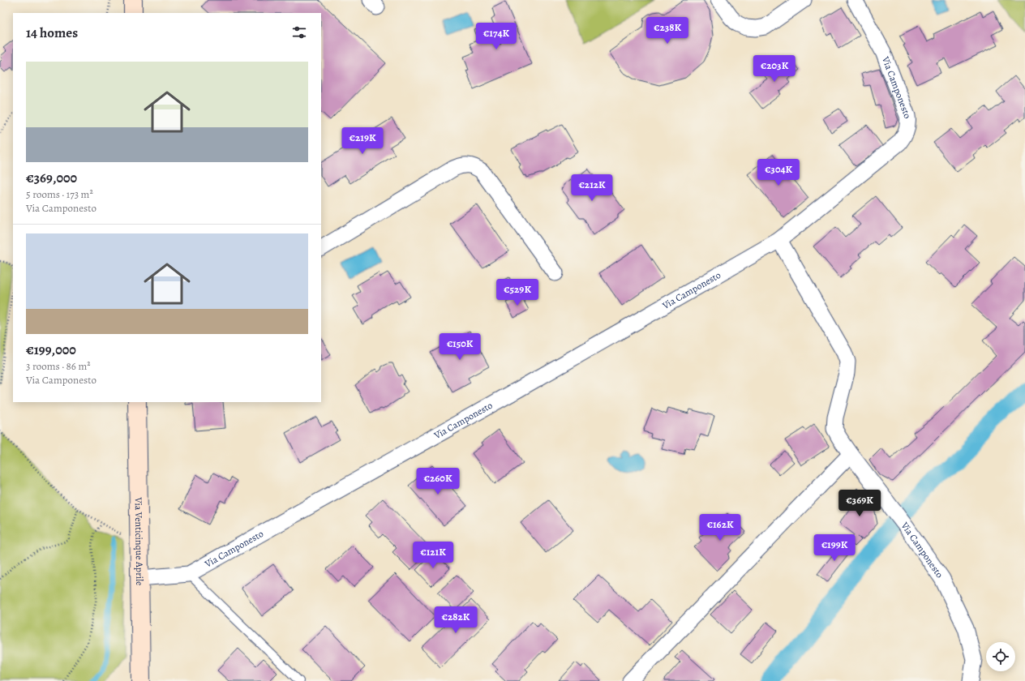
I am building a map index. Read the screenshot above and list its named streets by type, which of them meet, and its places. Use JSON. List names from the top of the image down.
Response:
{
  "streets": {
    "main road": ["Via Venticinque Aprile"],
    "street": ["Via Camponesto"]
  },
  "crossings": [
    ["Via Camponesto", "Via Venticinque Aprile"]
  ],
  "page": {
    "heading": "14 homes",
    "price": [
      "€238K",
      "€174K",
      "€203K",
      "€219K",
      "€304K",
      "€212K",
      "€529K",
      "€150K",
      "€260K",
      "€369K",
      "€162K",
      "€199K",
      "€121K",
      "€282K"
    ],
    "list": [
      {
        "name": "€369,000",
        "note": "5 rooms · 173 m² · Via Camponesto"
      },
      {
        "name": "€199,000",
        "note": "3 rooms · 86 m² · Via Camponesto"
      }
    ]
  }
}
